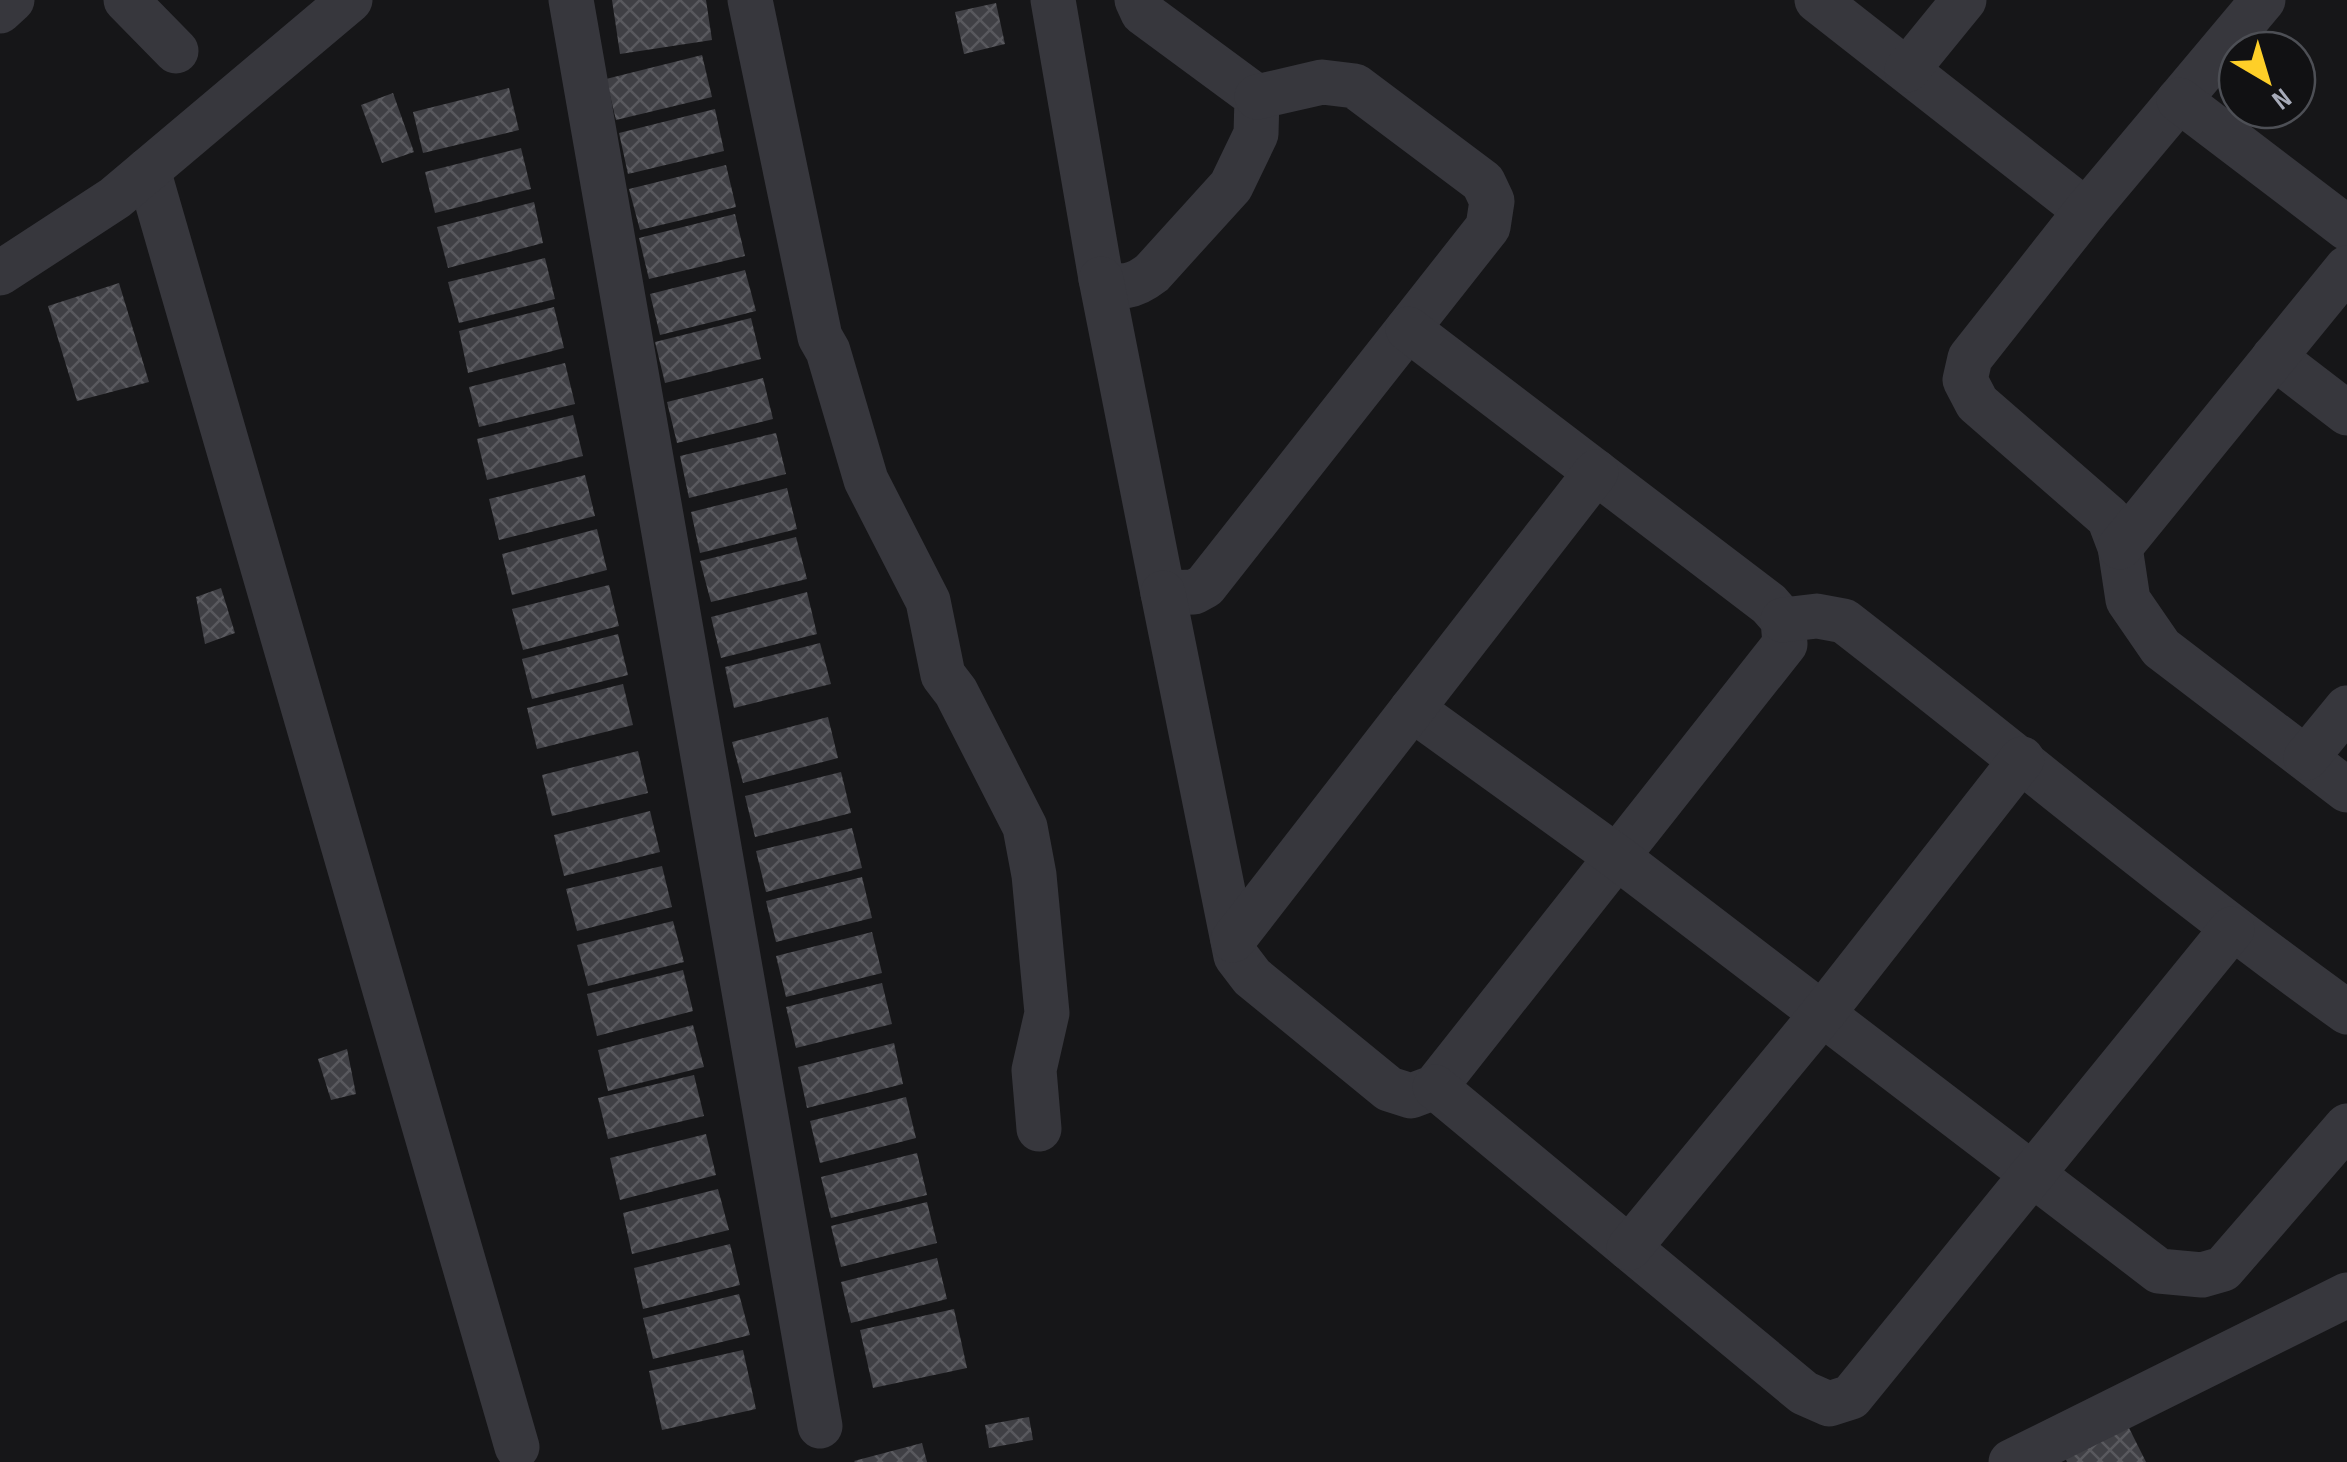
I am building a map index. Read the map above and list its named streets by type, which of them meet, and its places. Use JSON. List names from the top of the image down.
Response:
{
  "north": "bottom right"
}
